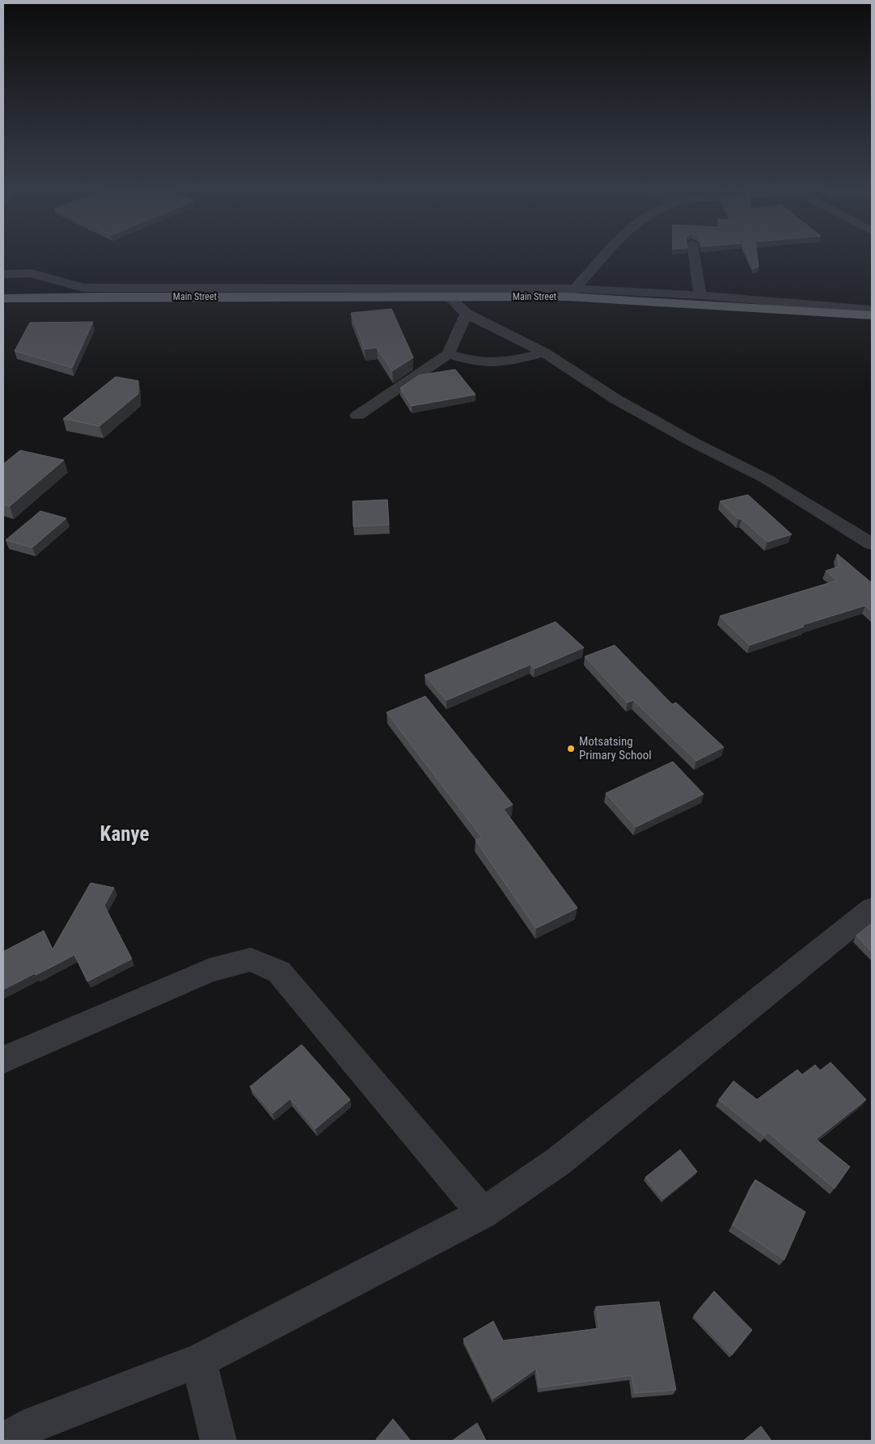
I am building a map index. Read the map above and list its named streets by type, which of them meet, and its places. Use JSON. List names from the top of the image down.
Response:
{
  "streets": {
    "highway": ["Main Street"]
  },
  "districts": ["Kanye"],
  "places": ["Motsatsing Primary School"]
}
